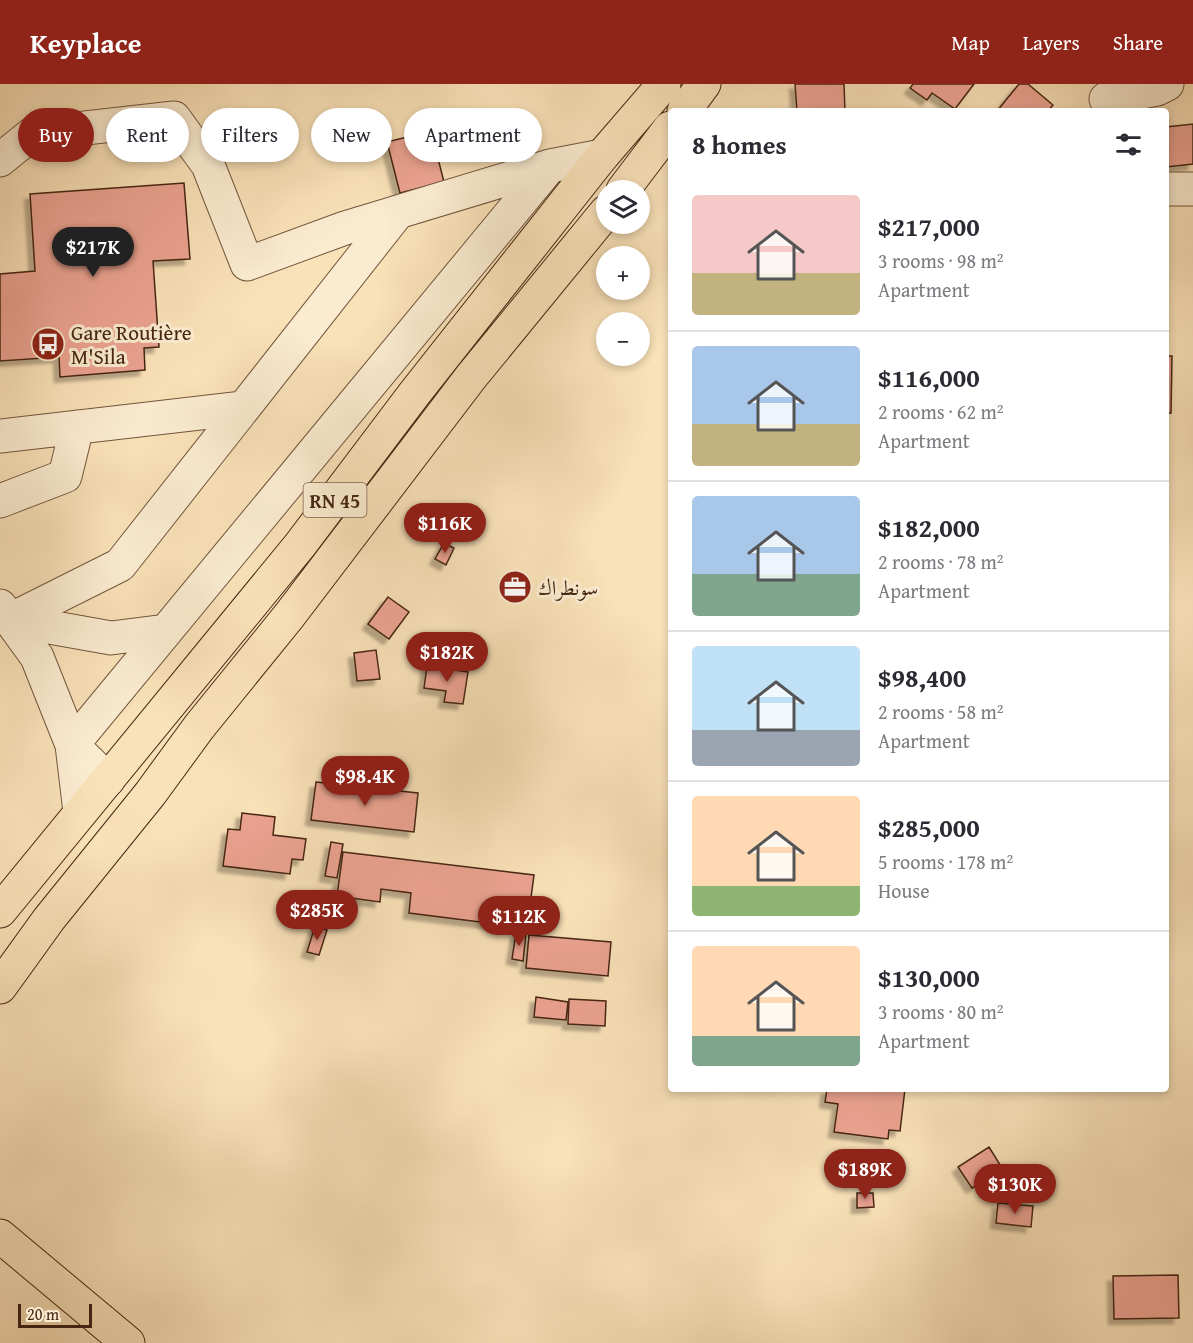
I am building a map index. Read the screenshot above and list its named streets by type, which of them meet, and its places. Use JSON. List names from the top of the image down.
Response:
{
  "streets": {
    "main road": ["RN 45"]
  },
  "places": {
    "bus stop": ["Gare Routière M'Sila"],
    "office": ["سونطراك"]
  },
  "scale_bar": "20 m",
  "page": {
    "header": "Keyplace",
    "nav": ["Map", "Layers", "Share"],
    "chip": [
      "Buy",
      "Rent",
      "Filters",
      "New",
      "Apartment"
    ],
    "heading": "8 homes",
    "map_buttons": ["+", "−"],
    "list": [
      {
        "name": "$217,000",
        "note": "3 rooms · 98 m² · Apartment"
      },
      {
        "name": "$116,000",
        "note": "2 rooms · 62 m² · Apartment"
      },
      {
        "name": "$182,000",
        "note": "2 rooms · 78 m² · Apartment"
      },
      {
        "name": "$98,400",
        "note": "2 rooms · 58 m² · Apartment"
      },
      {
        "name": "$285,000",
        "note": "5 rooms · 178 m² · House"
      },
      {
        "name": "$130,000",
        "note": "3 rooms · 80 m² · Apartment"
      }
    ],
    "price": [
      "$217K",
      "$116K",
      "$182K",
      "$98.4K",
      "$285K",
      "$112K",
      "$189K",
      "$130K"
    ],
    "scale": "20 m"
  }
}
